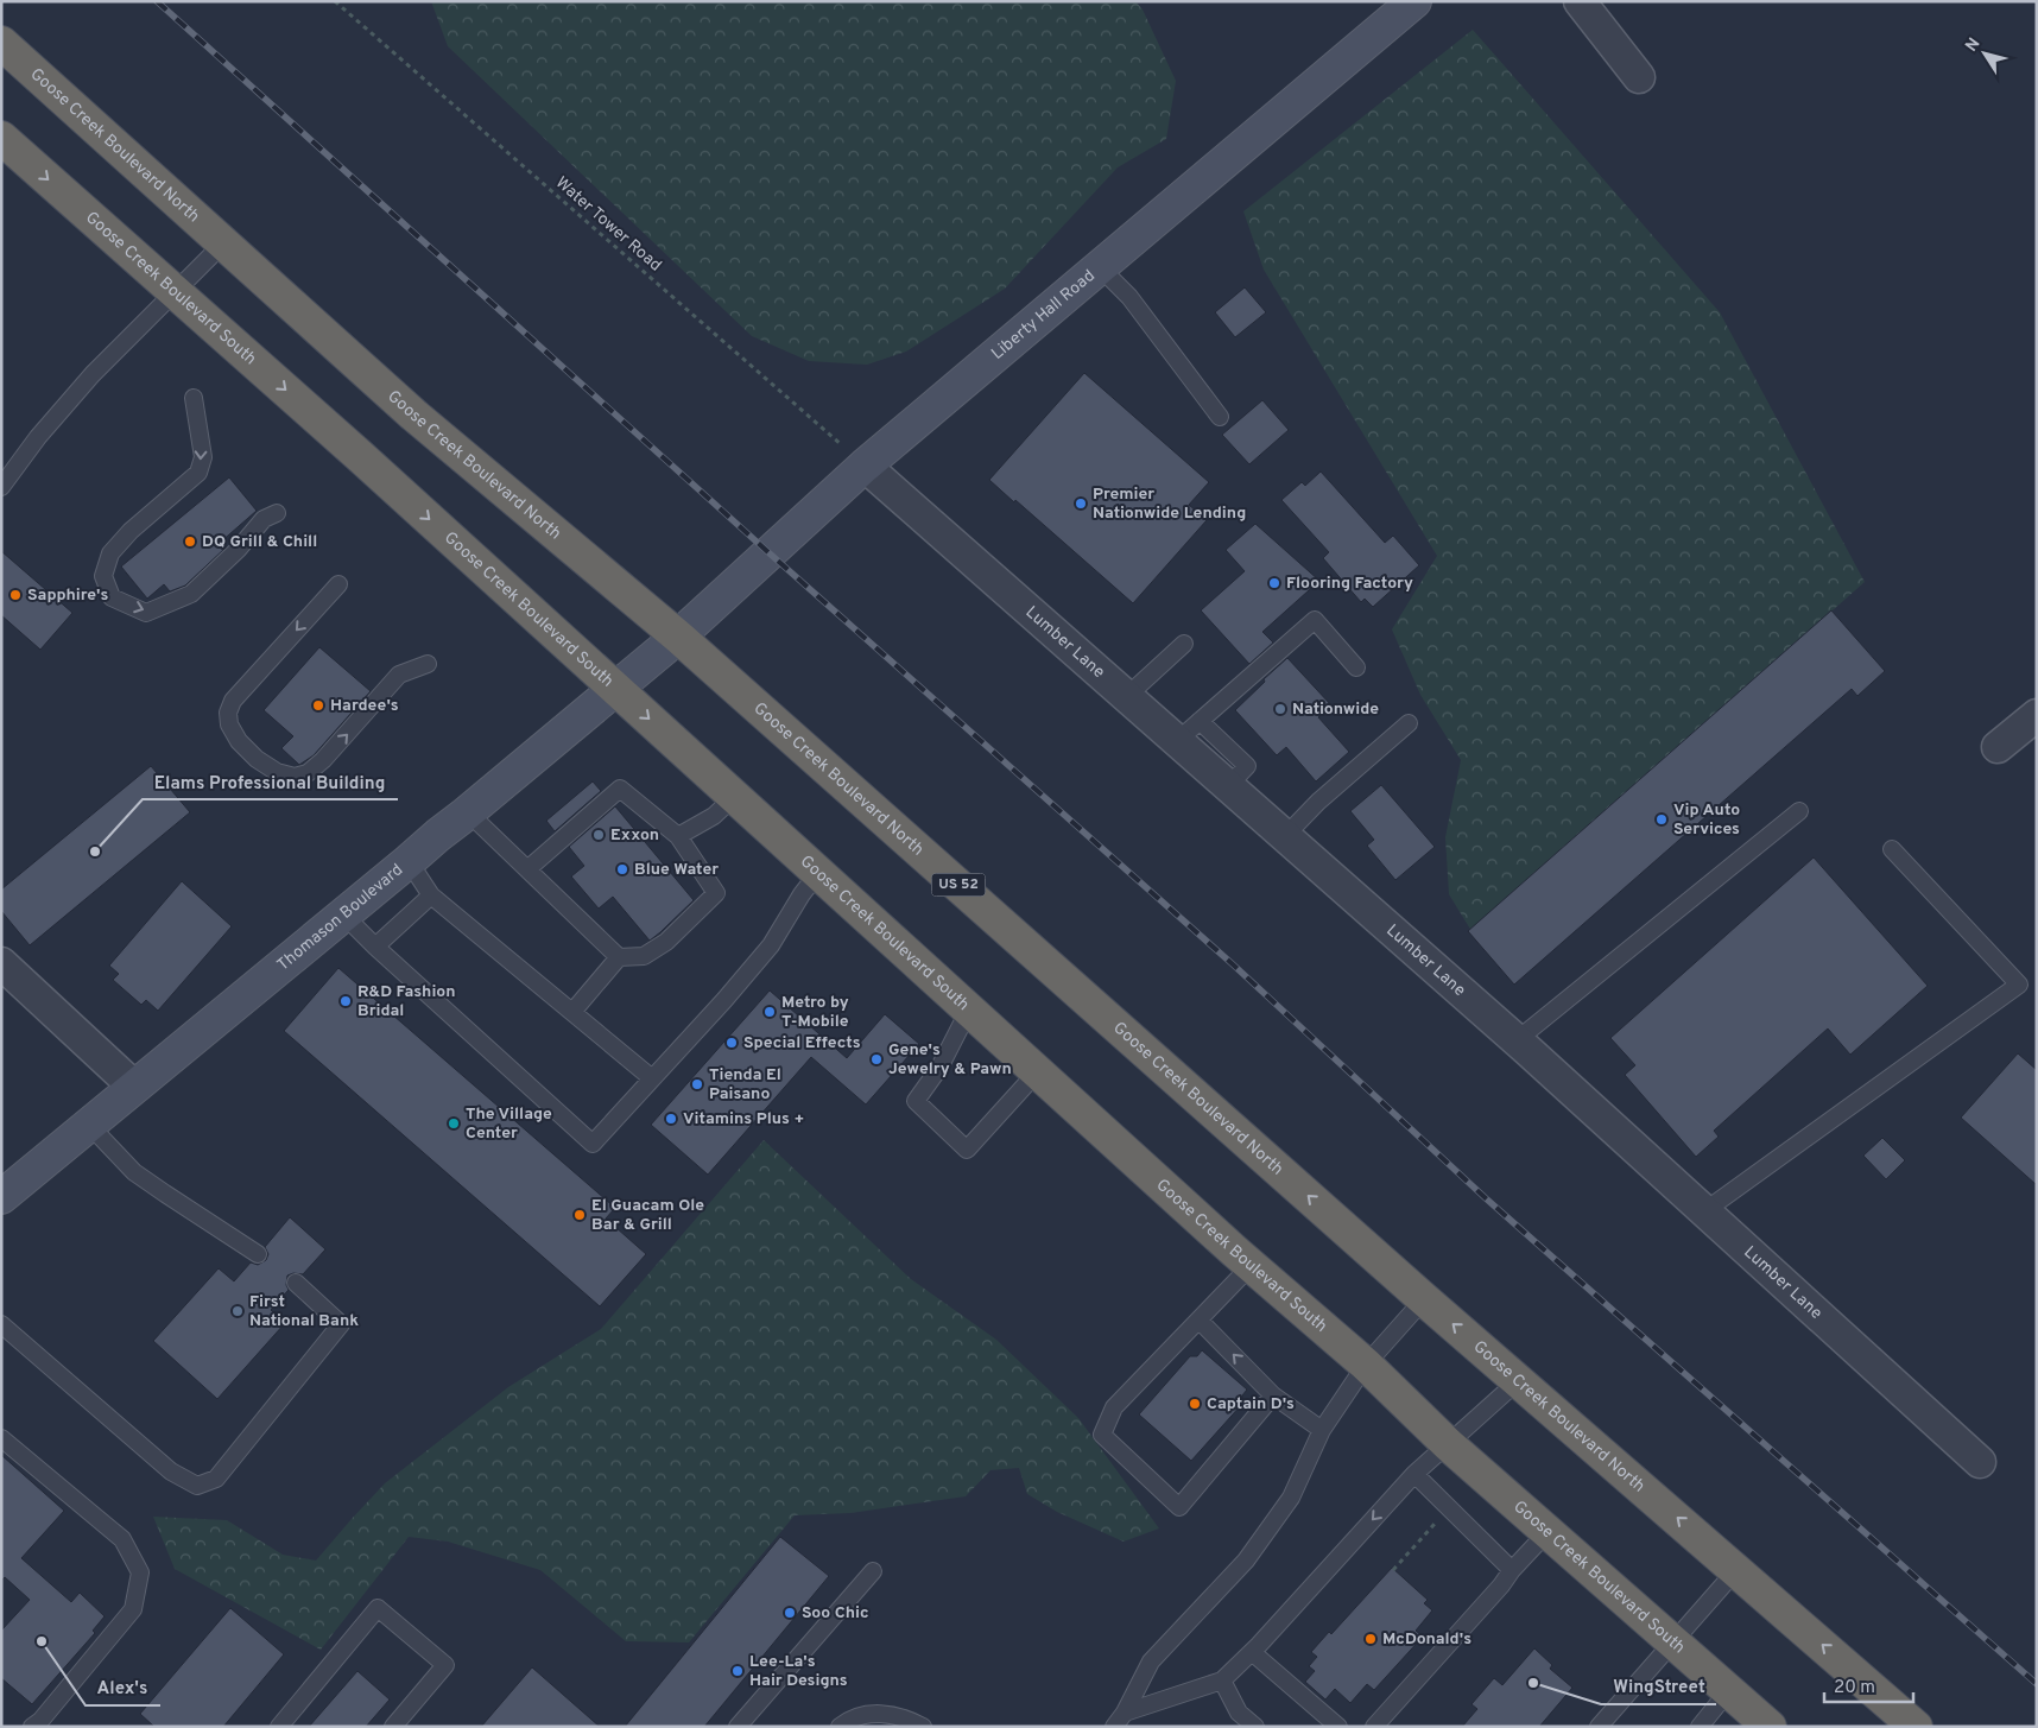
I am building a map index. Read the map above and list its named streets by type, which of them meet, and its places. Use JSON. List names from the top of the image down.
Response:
{
  "streets": {
    "highway": ["Goose Creek Boulevard North", "Goose Creek Boulevard South", "US 52"],
    "main road": ["Liberty Hall Road", "Thomason Boulevard"],
    "street": ["Lumber Lane"],
    "path": ["Water Tower Road"]
  },
  "crossings": [
    ["Goose Creek Boulevard North", "Liberty Hall Road"],
    ["Goose Creek Boulevard North", "Thomason Boulevard"],
    ["Water Tower Road", "Liberty Hall Road"],
    ["Water Tower Road", "Lumber Lane"],
    ["Goose Creek Boulevard South", "Thomason Boulevard"],
    ["Liberty Hall Road", "Lumber Lane"],
    ["Liberty Hall Road", "Thomason Boulevard"]
  ],
  "one_way": ["Goose Creek Boulevard North", "Goose Creek Boulevard South"],
  "places": [
    "Premier Nationwide Lending",
    "DQ Grill & Chill",
    "Flooring Factory",
    "Sapphire's",
    "Hardee's",
    "Nationwide",
    "Vip Auto Services",
    "Exxon",
    "Elams Professional Building",
    "Blue Water",
    "R&D Fashion Bridal",
    "Metro by T-Mobile",
    "Special Effects",
    "Gene's Jewelry & Pawn",
    "Tienda El Paisano",
    "Vitamins Plus +",
    "The Village Center",
    "El Guacam Ole Bar & Grill",
    "First National Bank",
    "Captain D's",
    "Soo Chic",
    "McDonald's",
    "Alex's",
    "Lee-La's Hair Designs",
    "WingStreet"
  ],
  "scale_bar": "20 m",
  "north": "top left"
}
